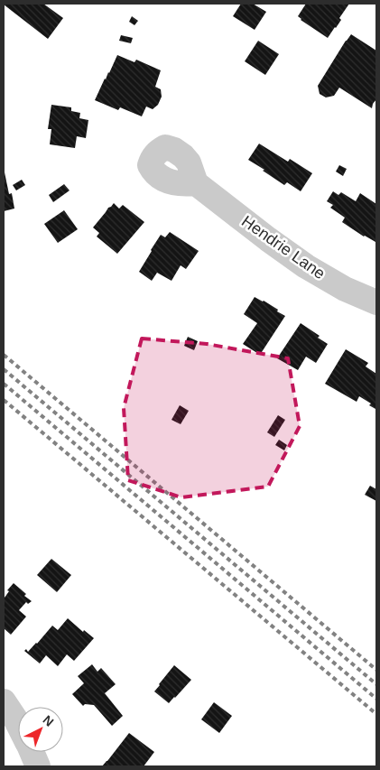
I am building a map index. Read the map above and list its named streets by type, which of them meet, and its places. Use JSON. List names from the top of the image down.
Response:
{
  "streets": {
    "street": ["Hendrie Lane"]
  },
  "north": "top right"
}
